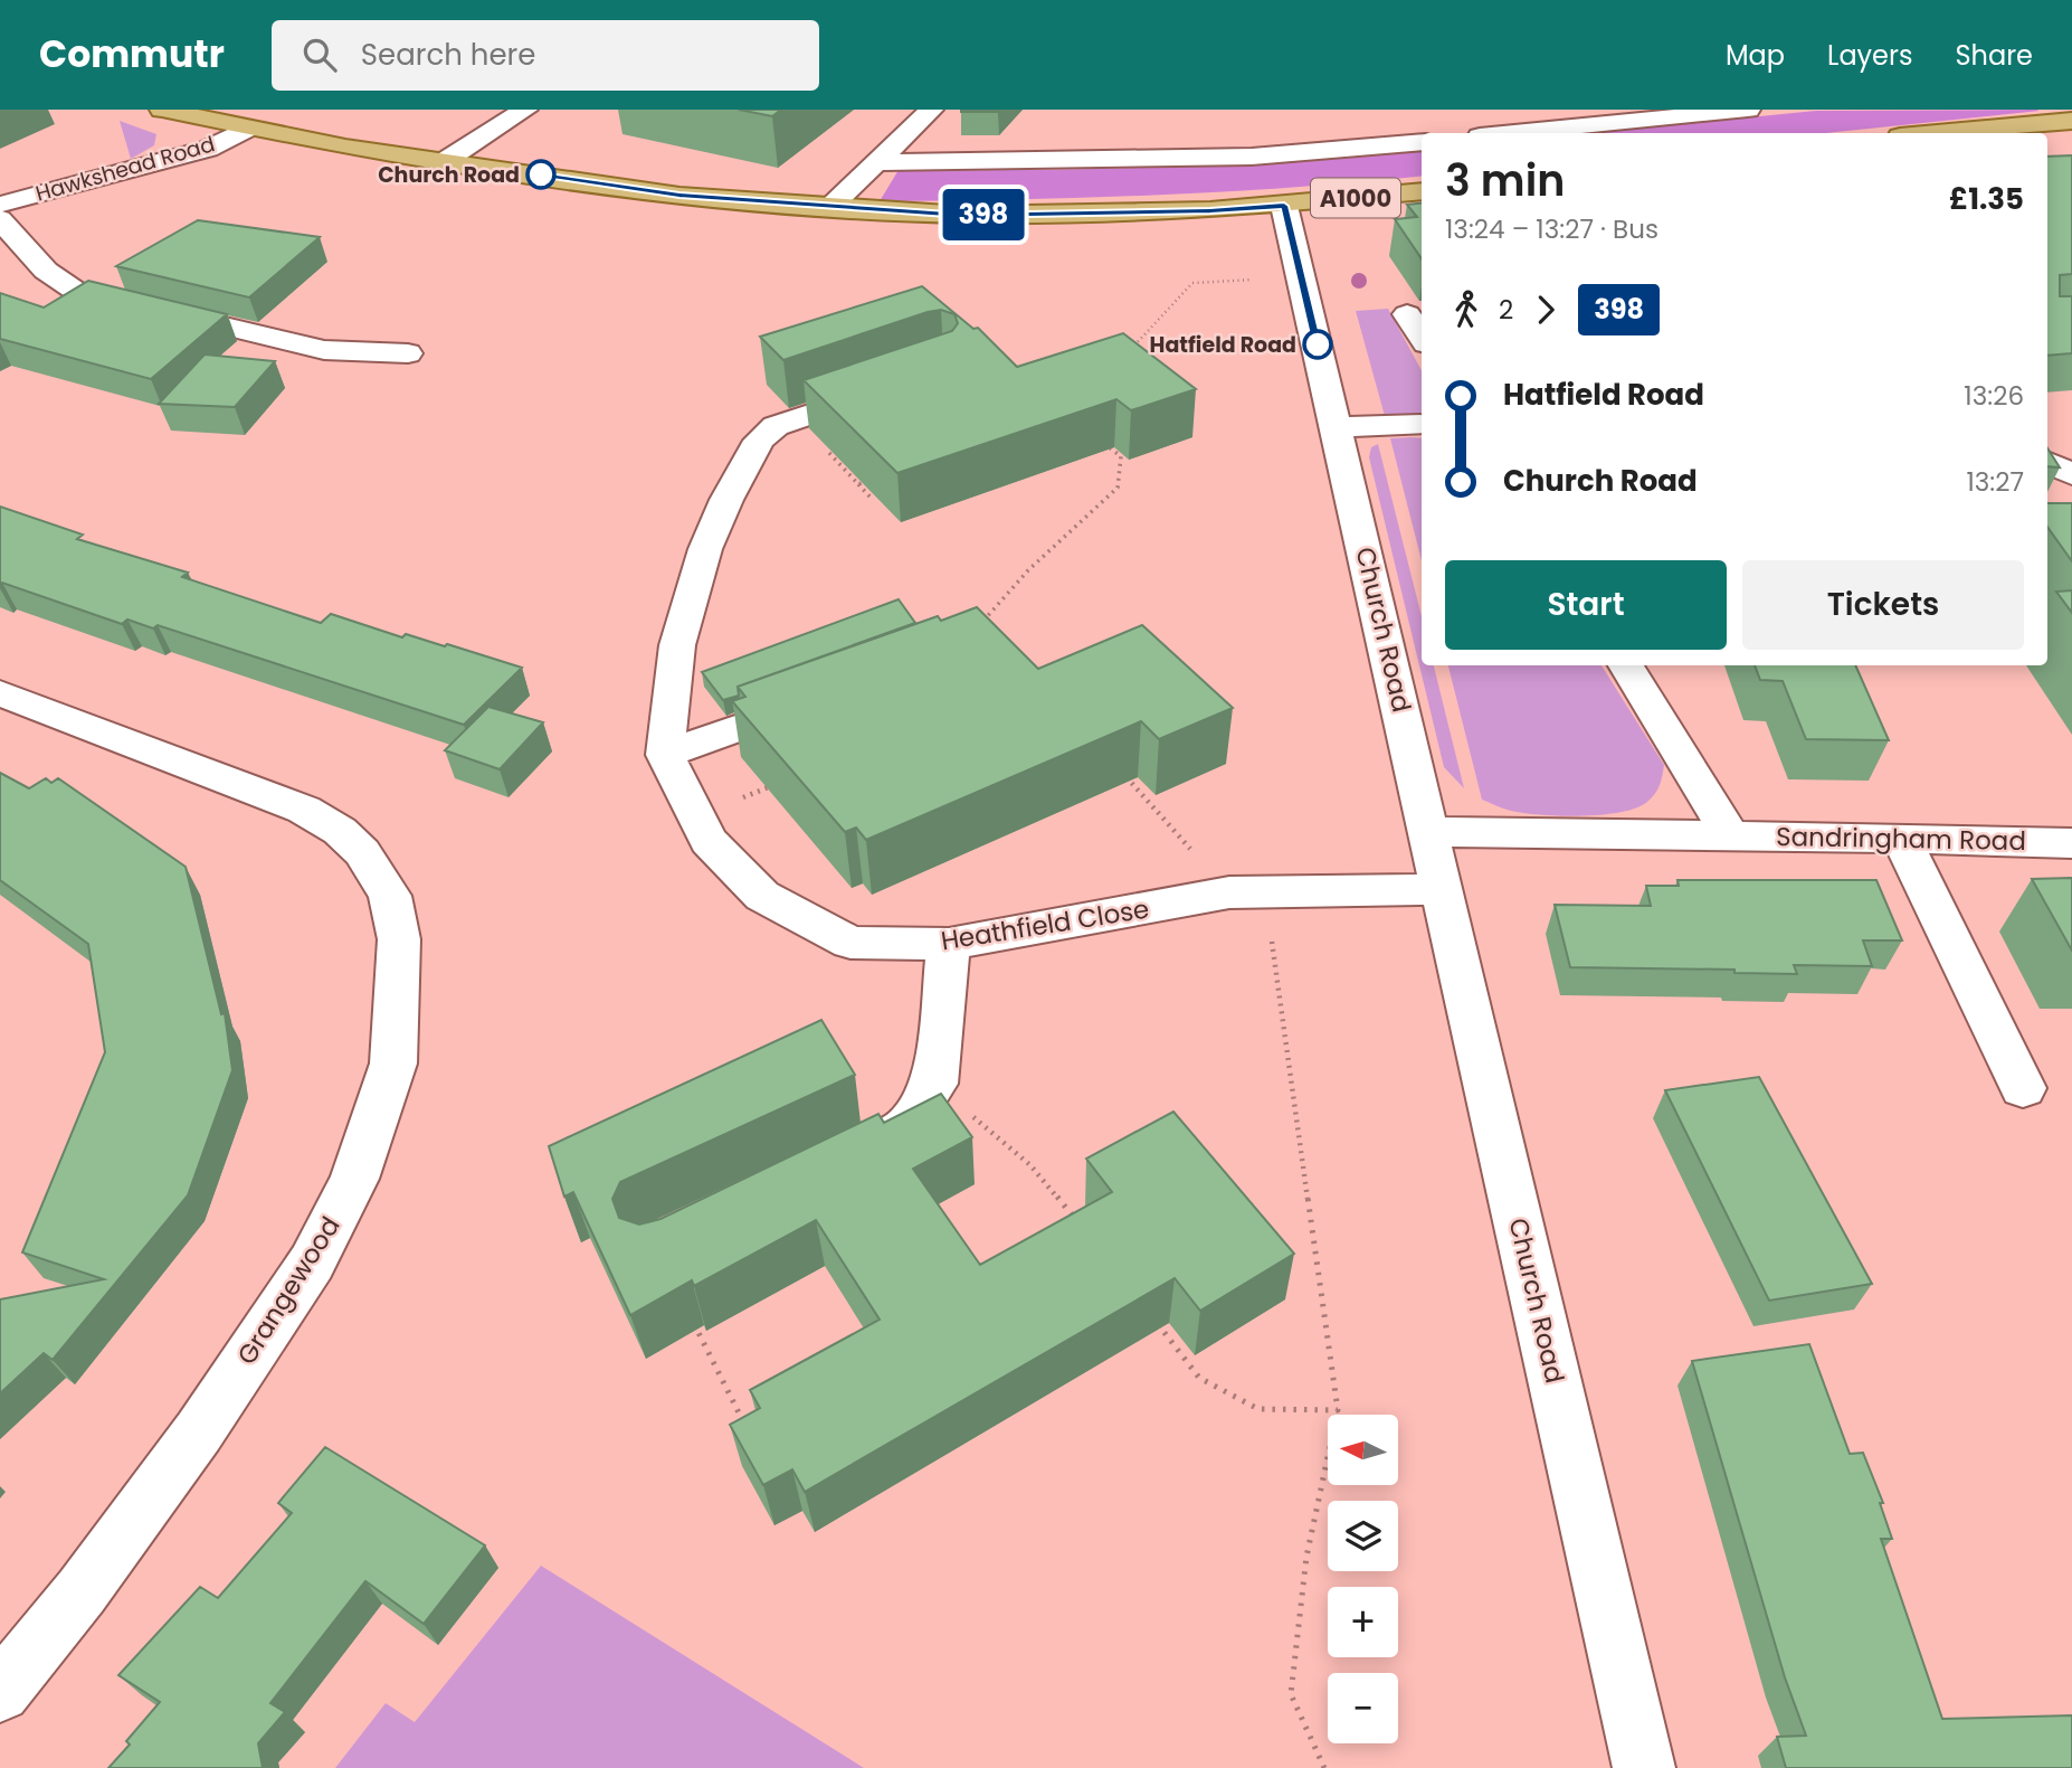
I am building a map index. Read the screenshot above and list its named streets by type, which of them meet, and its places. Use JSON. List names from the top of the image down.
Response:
{
  "streets": {
    "main road": ["A1000"],
    "street": [
      "Hawkshead Road",
      "Church Road",
      "Sandringham Road",
      "Heathfield Close",
      "Grangewood"
    ]
  },
  "crossings": [
    ["Hawkshead Road", "A1000"],
    ["A1000", "Church Road"],
    ["Church Road", "Heathfield Close"]
  ],
  "places": ["Church Road", "Hatfield Road"],
  "lines": ["bus line 398"],
  "north": "left",
  "page": {
    "header": "Commutr",
    "search": "Search here",
    "nav": ["Map", "Layers", "Share"],
    "on_map": "398",
    "heading": ["3 min", "13:24 – 13:27 · Bus", "£1.35"],
    "legs": ["2", "398"],
    "list": [
      {
        "name": "Hatfield Road",
        "value": "13:26"
      },
      {
        "name": "Church Road",
        "value": "13:27"
      }
    ],
    "buttons": ["Start", "Tickets"],
    "map_buttons": ["+", "−"]
  }
}
